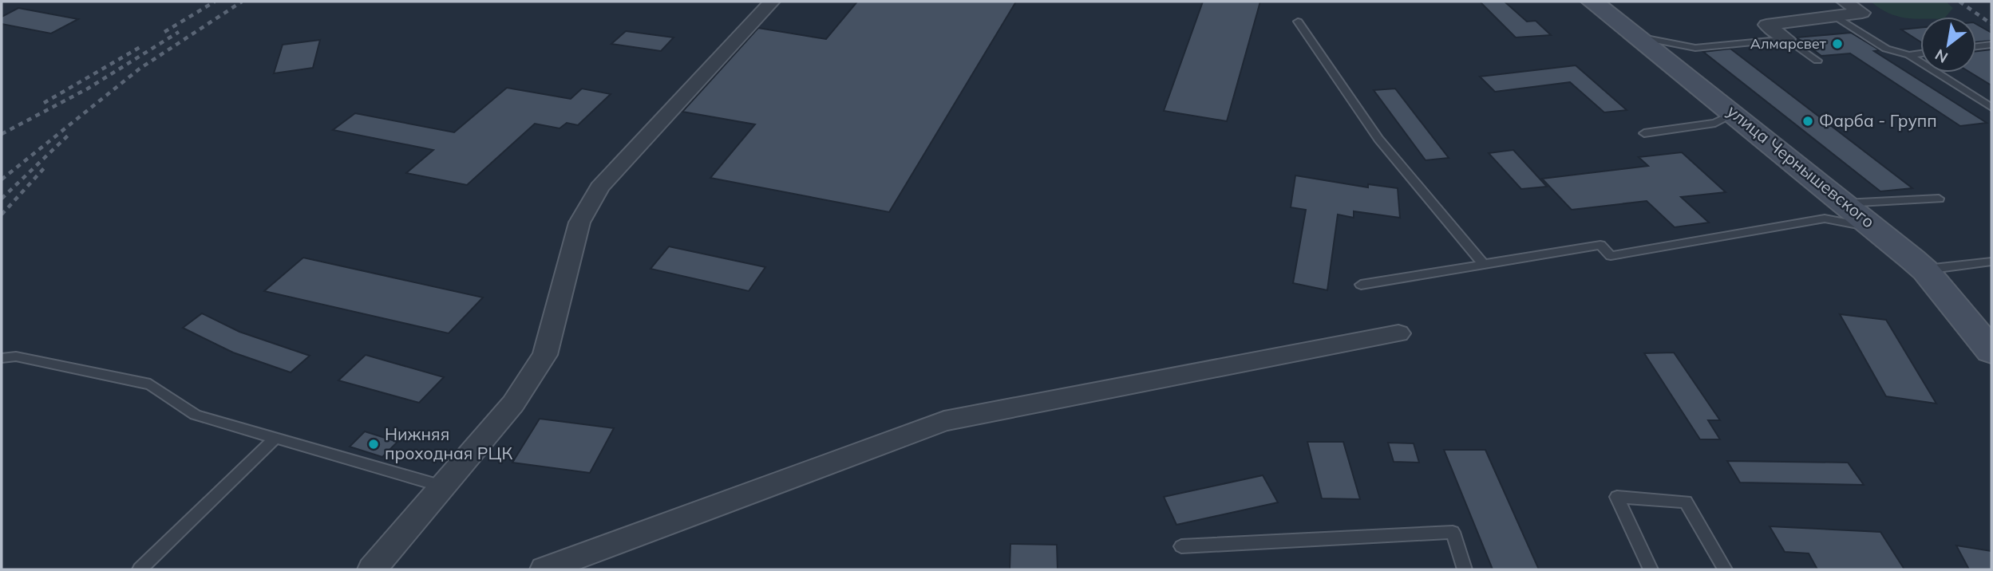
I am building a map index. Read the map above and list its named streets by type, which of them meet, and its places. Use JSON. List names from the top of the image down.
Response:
{
  "streets": {
    "main road": ["улица Чернышевского"]
  },
  "places": ["Алмарсвет", "Фарба - Групп", "Нижняя проходная РЦК"],
  "north": "bottom left"
}
